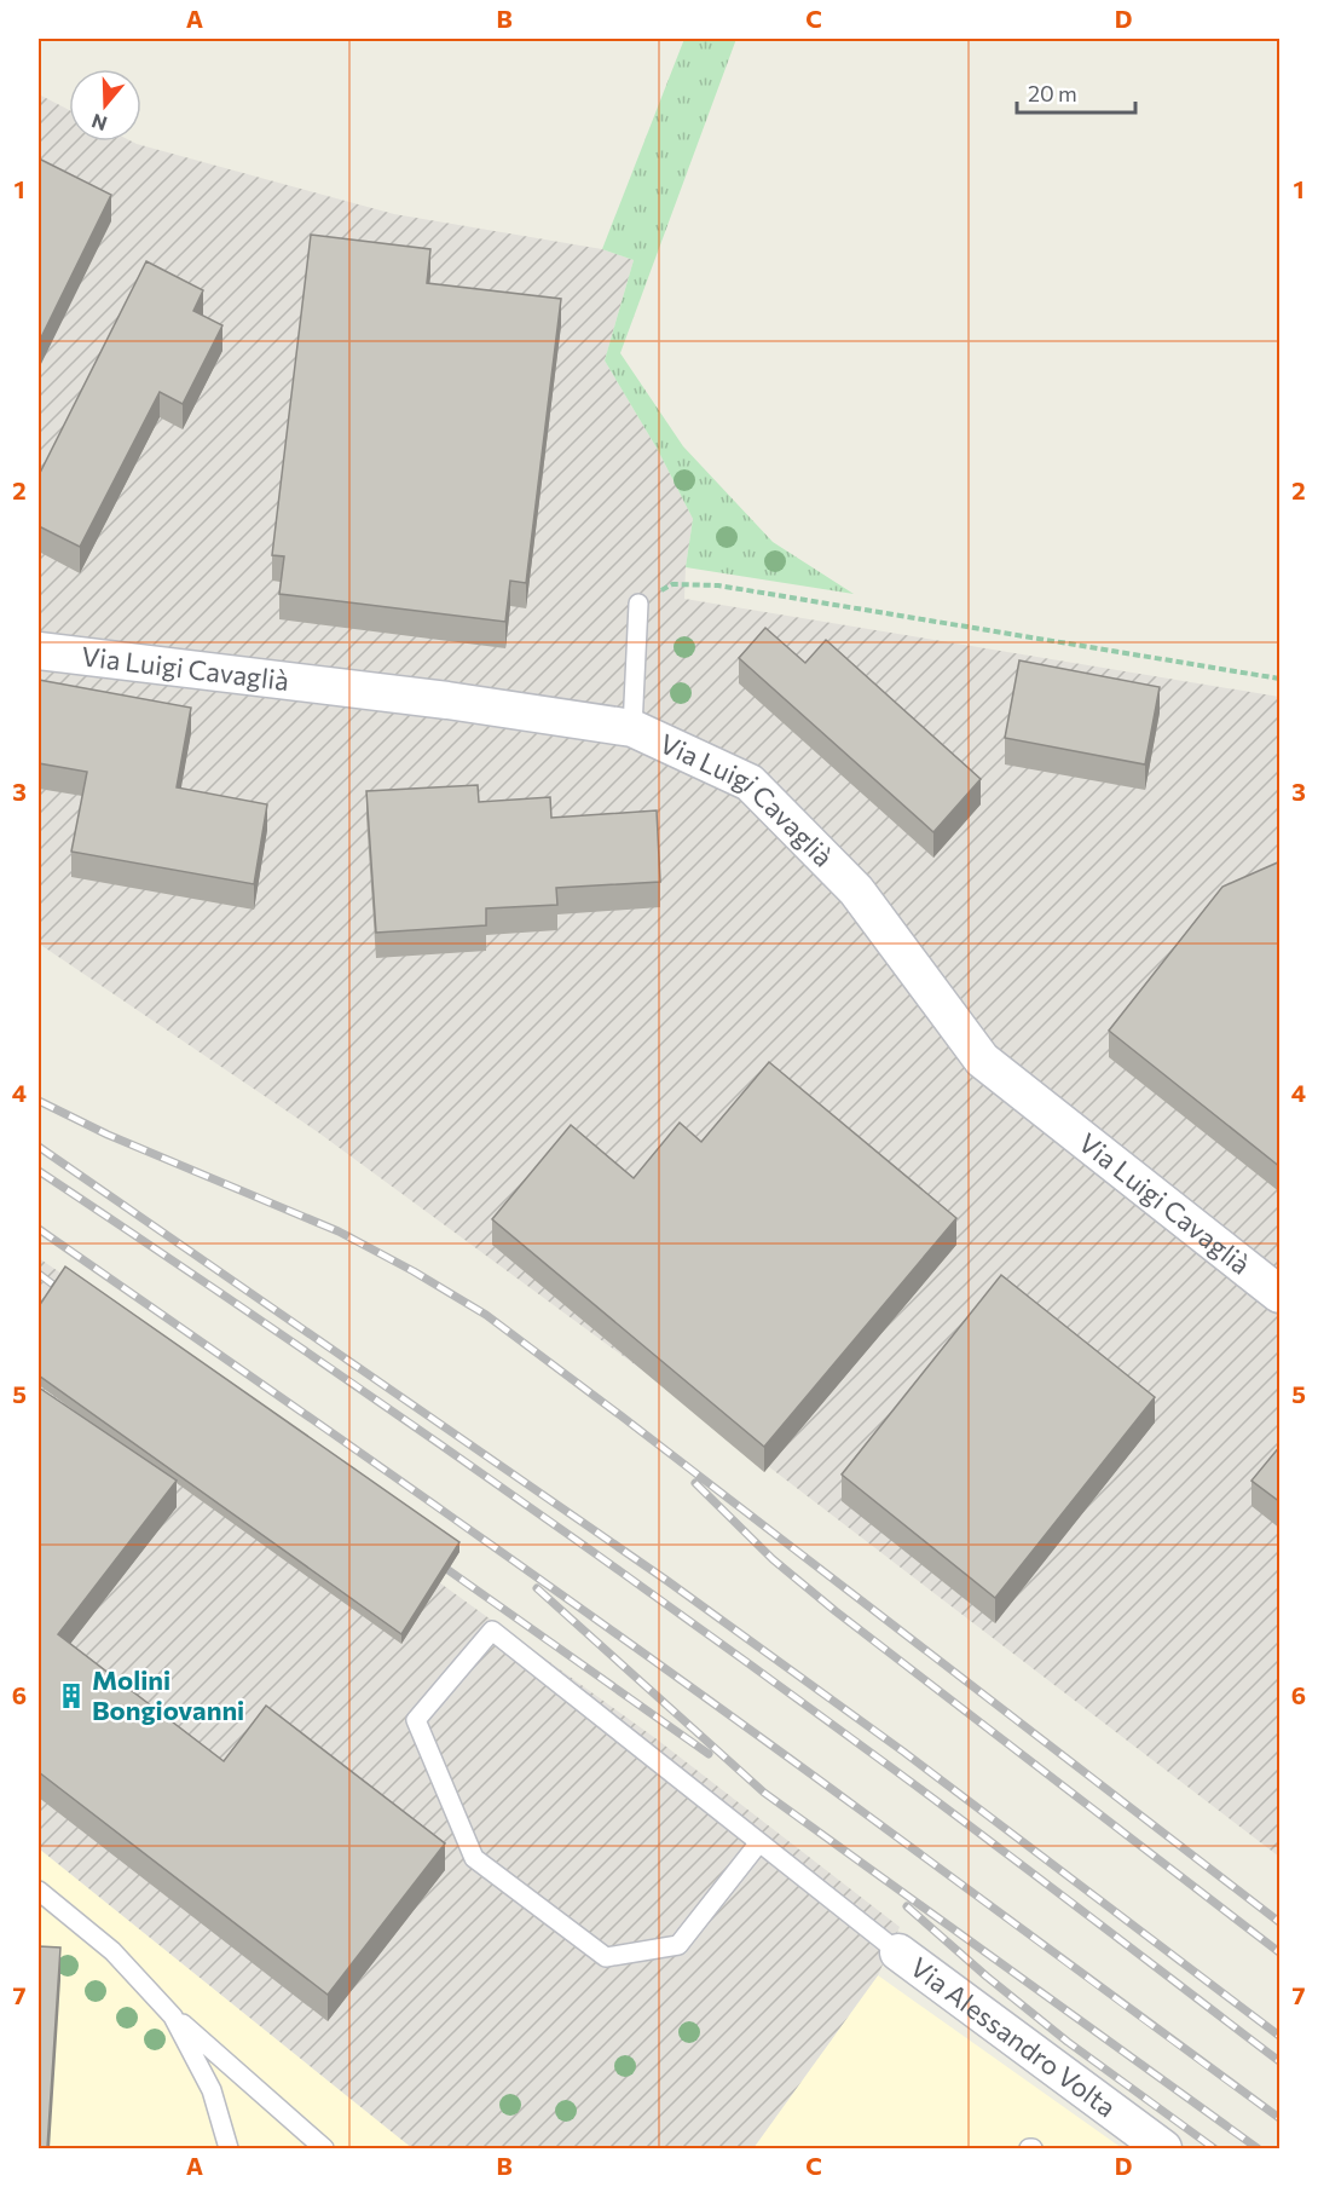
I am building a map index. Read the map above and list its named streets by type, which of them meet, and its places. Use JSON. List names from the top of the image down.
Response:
{
  "streets": {
    "street": ["Via Luigi Cavaglià", "Via Alessandro Volta"]
  },
  "places": {
    "building": ["Molini Bongiovanni"]
  },
  "scale_bar": "20 m",
  "north": "bottom",
  "grid": {
    "columns": [
      "A",
      "B",
      "C",
      "D"
    ],
    "rows": [
      "1",
      "2",
      "3",
      "4",
      "5",
      "6",
      "7"
    ]
  }
}
